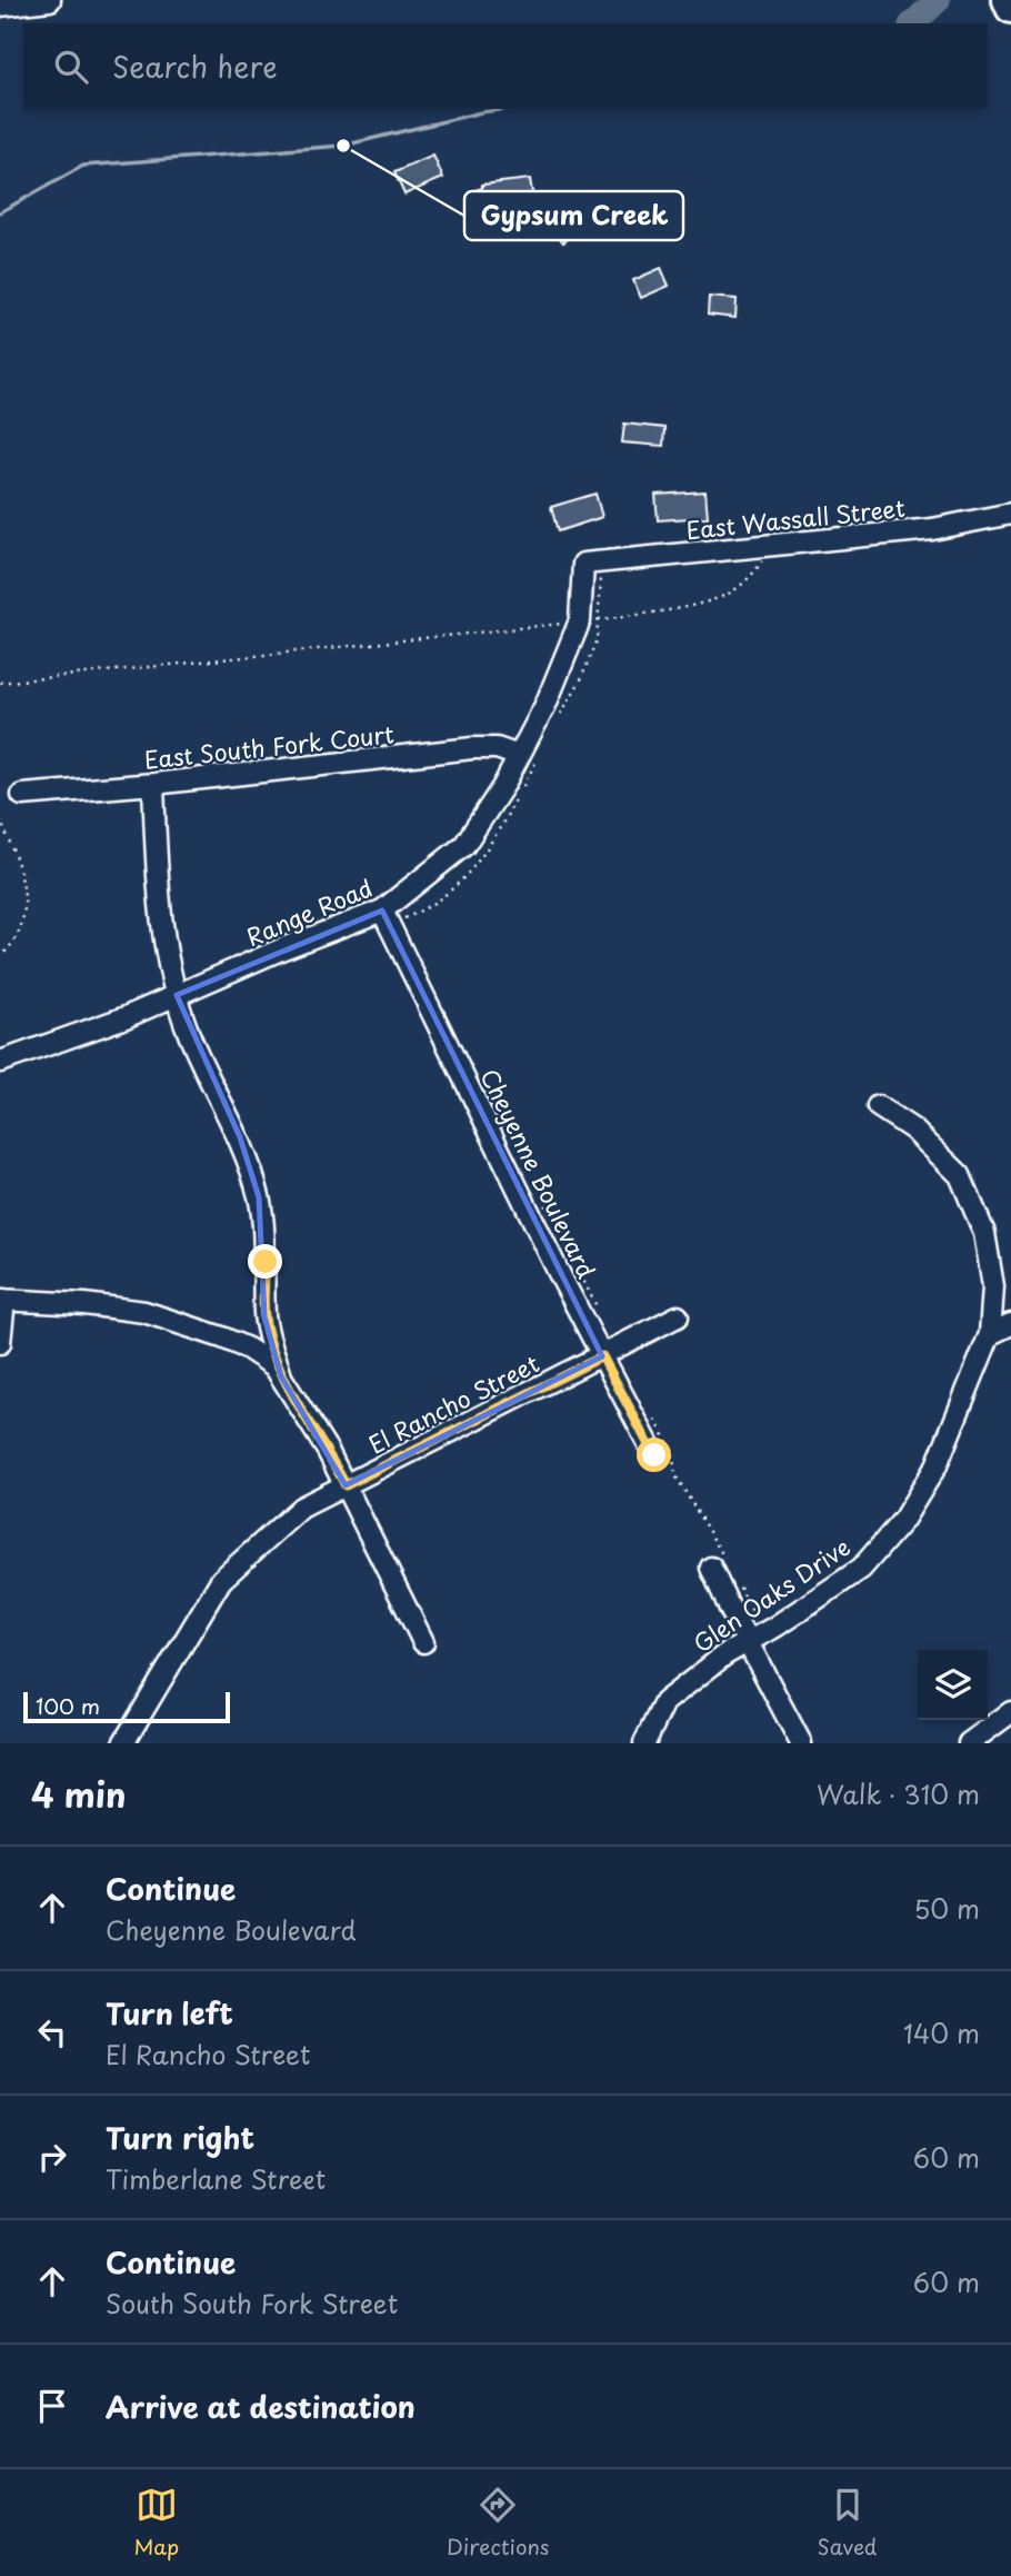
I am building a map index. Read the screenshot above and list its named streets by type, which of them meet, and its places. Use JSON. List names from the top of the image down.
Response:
{
  "streets": {
    "street": [
      "East Wassall Street",
      "East South Fork Court",
      "Range Road",
      "Cheyenne Boulevard",
      "El Rancho Street",
      "Glen Oaks Drive"
    ]
  },
  "crossings": [
    ["East Wassall Street", "Range Road"],
    ["East South Fork Court", "Range Road"],
    ["Range Road", "Cheyenne Boulevard"],
    ["Cheyenne Boulevard", "El Rancho Street"]
  ],
  "places": ["Gypsum Creek"],
  "scale_bar": "100 m",
  "page": {
    "search": "Search here",
    "scale": "100 m",
    "heading": ["4 min", "Walk · 310 m"],
    "list": [
      ["Continue", "Cheyenne Boulevard", "50 m"],
      ["Turn left", "El Rancho Street", "140 m"],
      ["Turn right", "Timberlane Street", "60 m"],
      ["Continue", "South South Fork Street", "60 m"],
      "Arrive at destination"
    ],
    "nav": ["Map", "Directions", "Saved"]
  }
}
